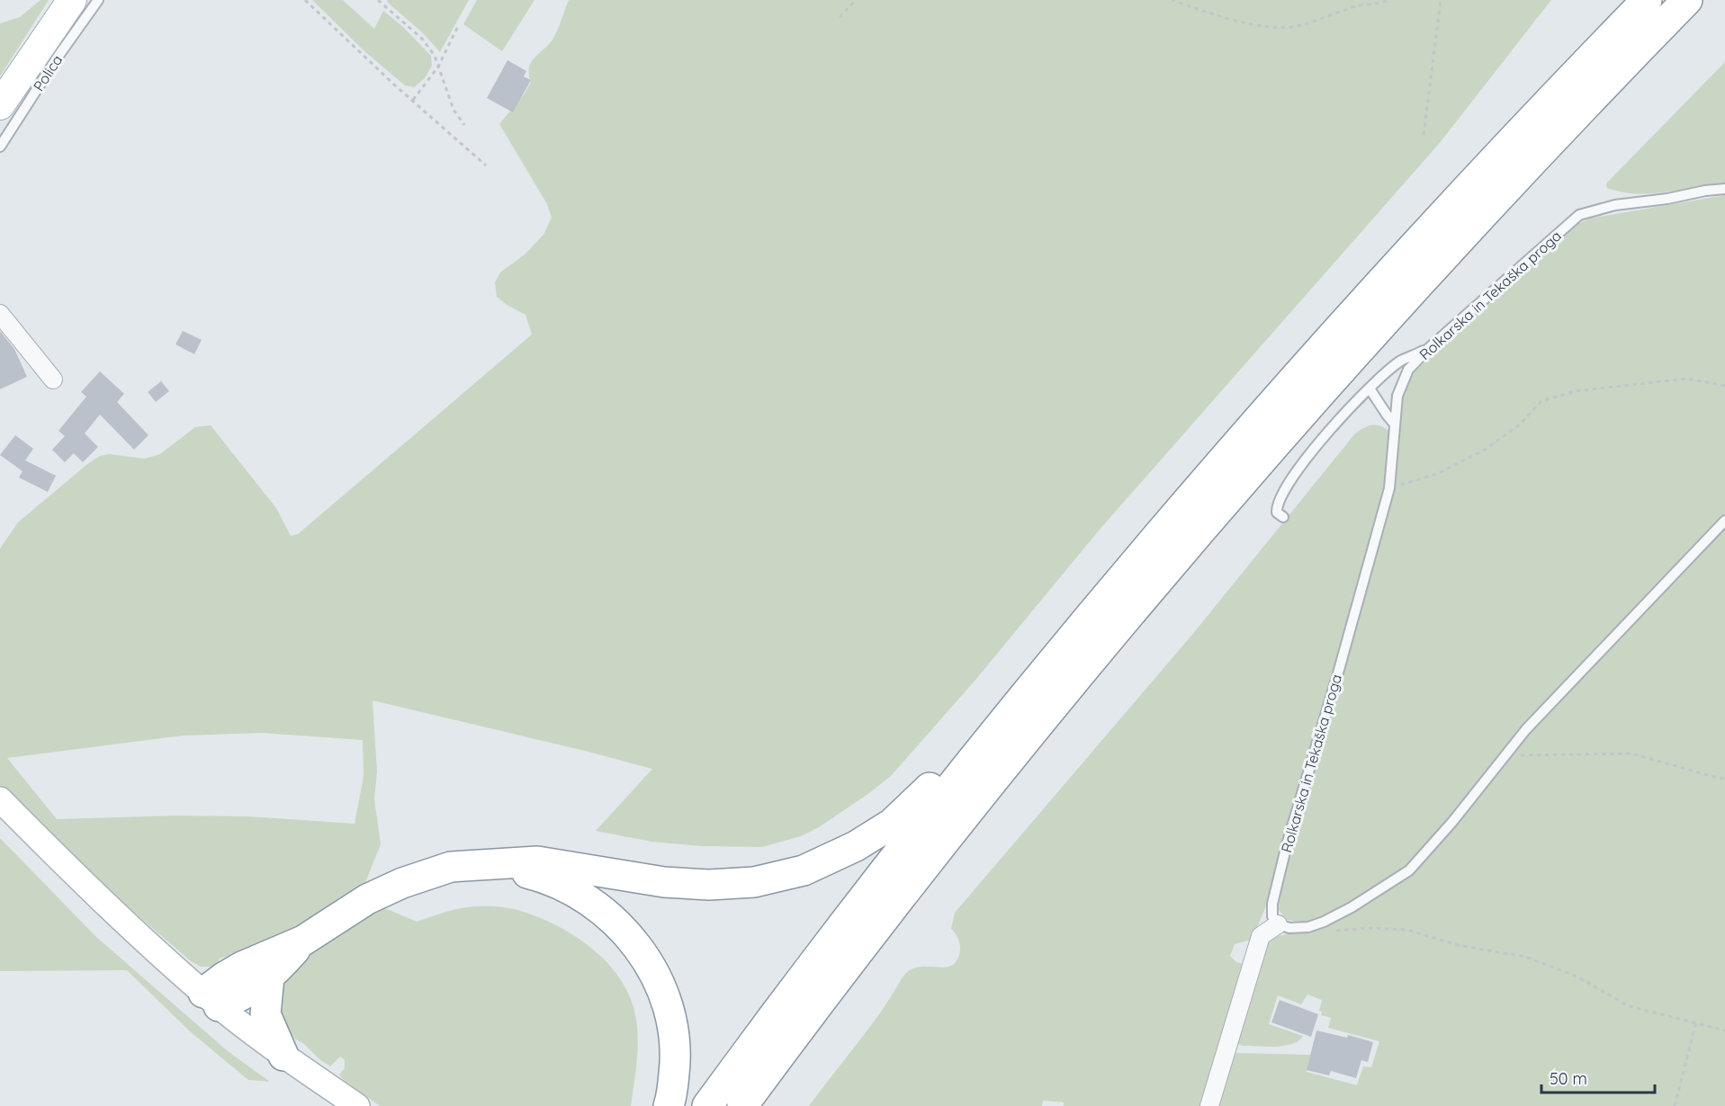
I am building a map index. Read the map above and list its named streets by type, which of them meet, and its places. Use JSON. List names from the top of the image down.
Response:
{
  "streets": {
    "lane": ["Polica", "Rolkarska in Tekaška proga"]
  },
  "scale_bar": "50 m"
}
